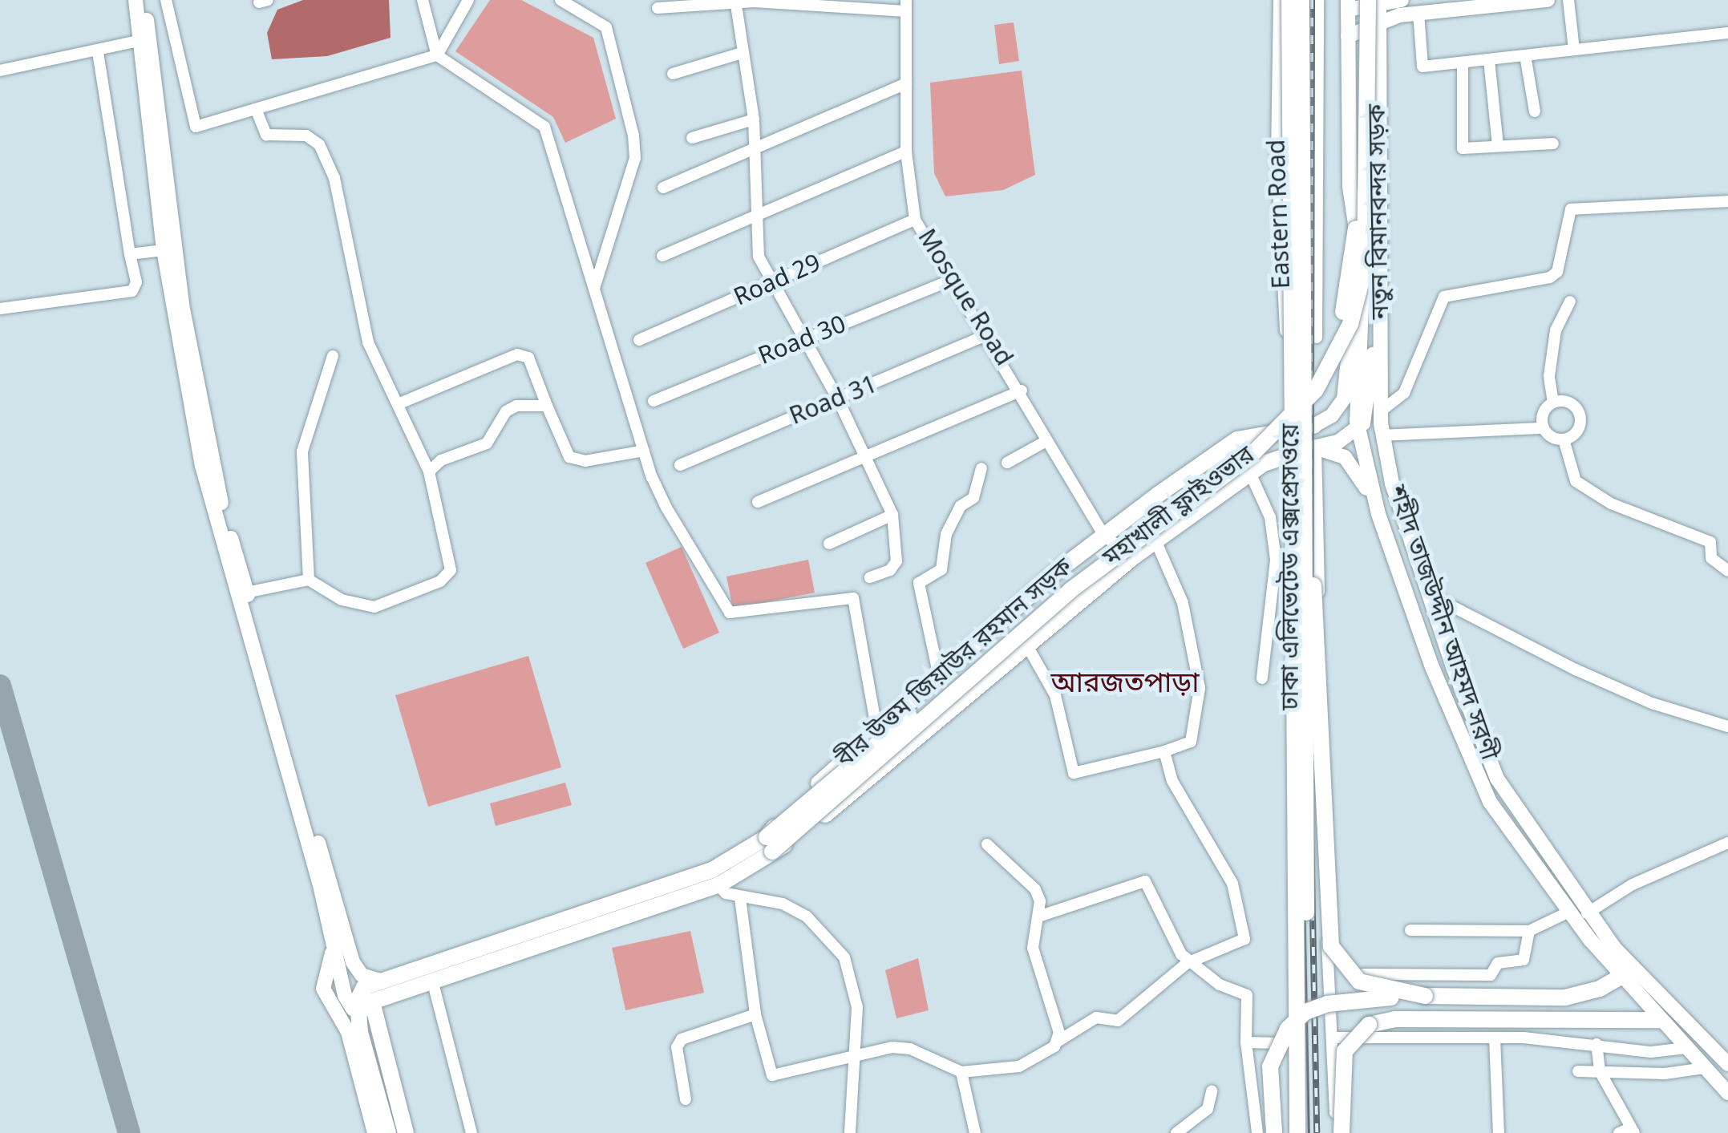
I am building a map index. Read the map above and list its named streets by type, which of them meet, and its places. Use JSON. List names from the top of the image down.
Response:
{
  "streets": {
    "highway": ["মহাখালী ফ্লাইওভার", "ঢাকা এলিভেটেড এক্সপ্রেসওয়ে", "বীর উত্তম জিয়াউর রহমান সড়ক"],
    "main road": ["নতুন বিমানবন্দর সড়ক", "শহীদ তাজউদ্দীন আহমদ সরণী"],
    "street": [
      "Eastern Road",
      "Road 29",
      "Mosque Road",
      "Road 30",
      "Road 31"
    ]
  },
  "crossings": [
    ["নতুন বিমানবন্দর সড়ক", "মহাখালী ফ্লাইওভার"],
    ["নতুন বিমানবন্দর সড়ক", "শহীদ তাজউদ্দীন আহমদ সরণী"],
    ["Eastern Road", "বীর উত্তম জিয়াউর রহমান সড়ক"],
    ["Road 29", "Mosque Road"],
    ["Mosque Road", "Road 30"],
    ["Mosque Road", "Road 31"],
    ["Mosque Road", "বীর উত্তম জিয়াউর রহমান সড়ক"],
    ["মহাখালী ফ্লাইওভার", "বীর উত্তম জিয়াউর রহমান সড়ক"],
    ["শহীদ তাজউদ্দীন আহমদ সরণী", "বীর উত্তম জিয়াউর রহমান সড়ক"]
  ],
  "districts": ["আরজতপাড়া"]
}
